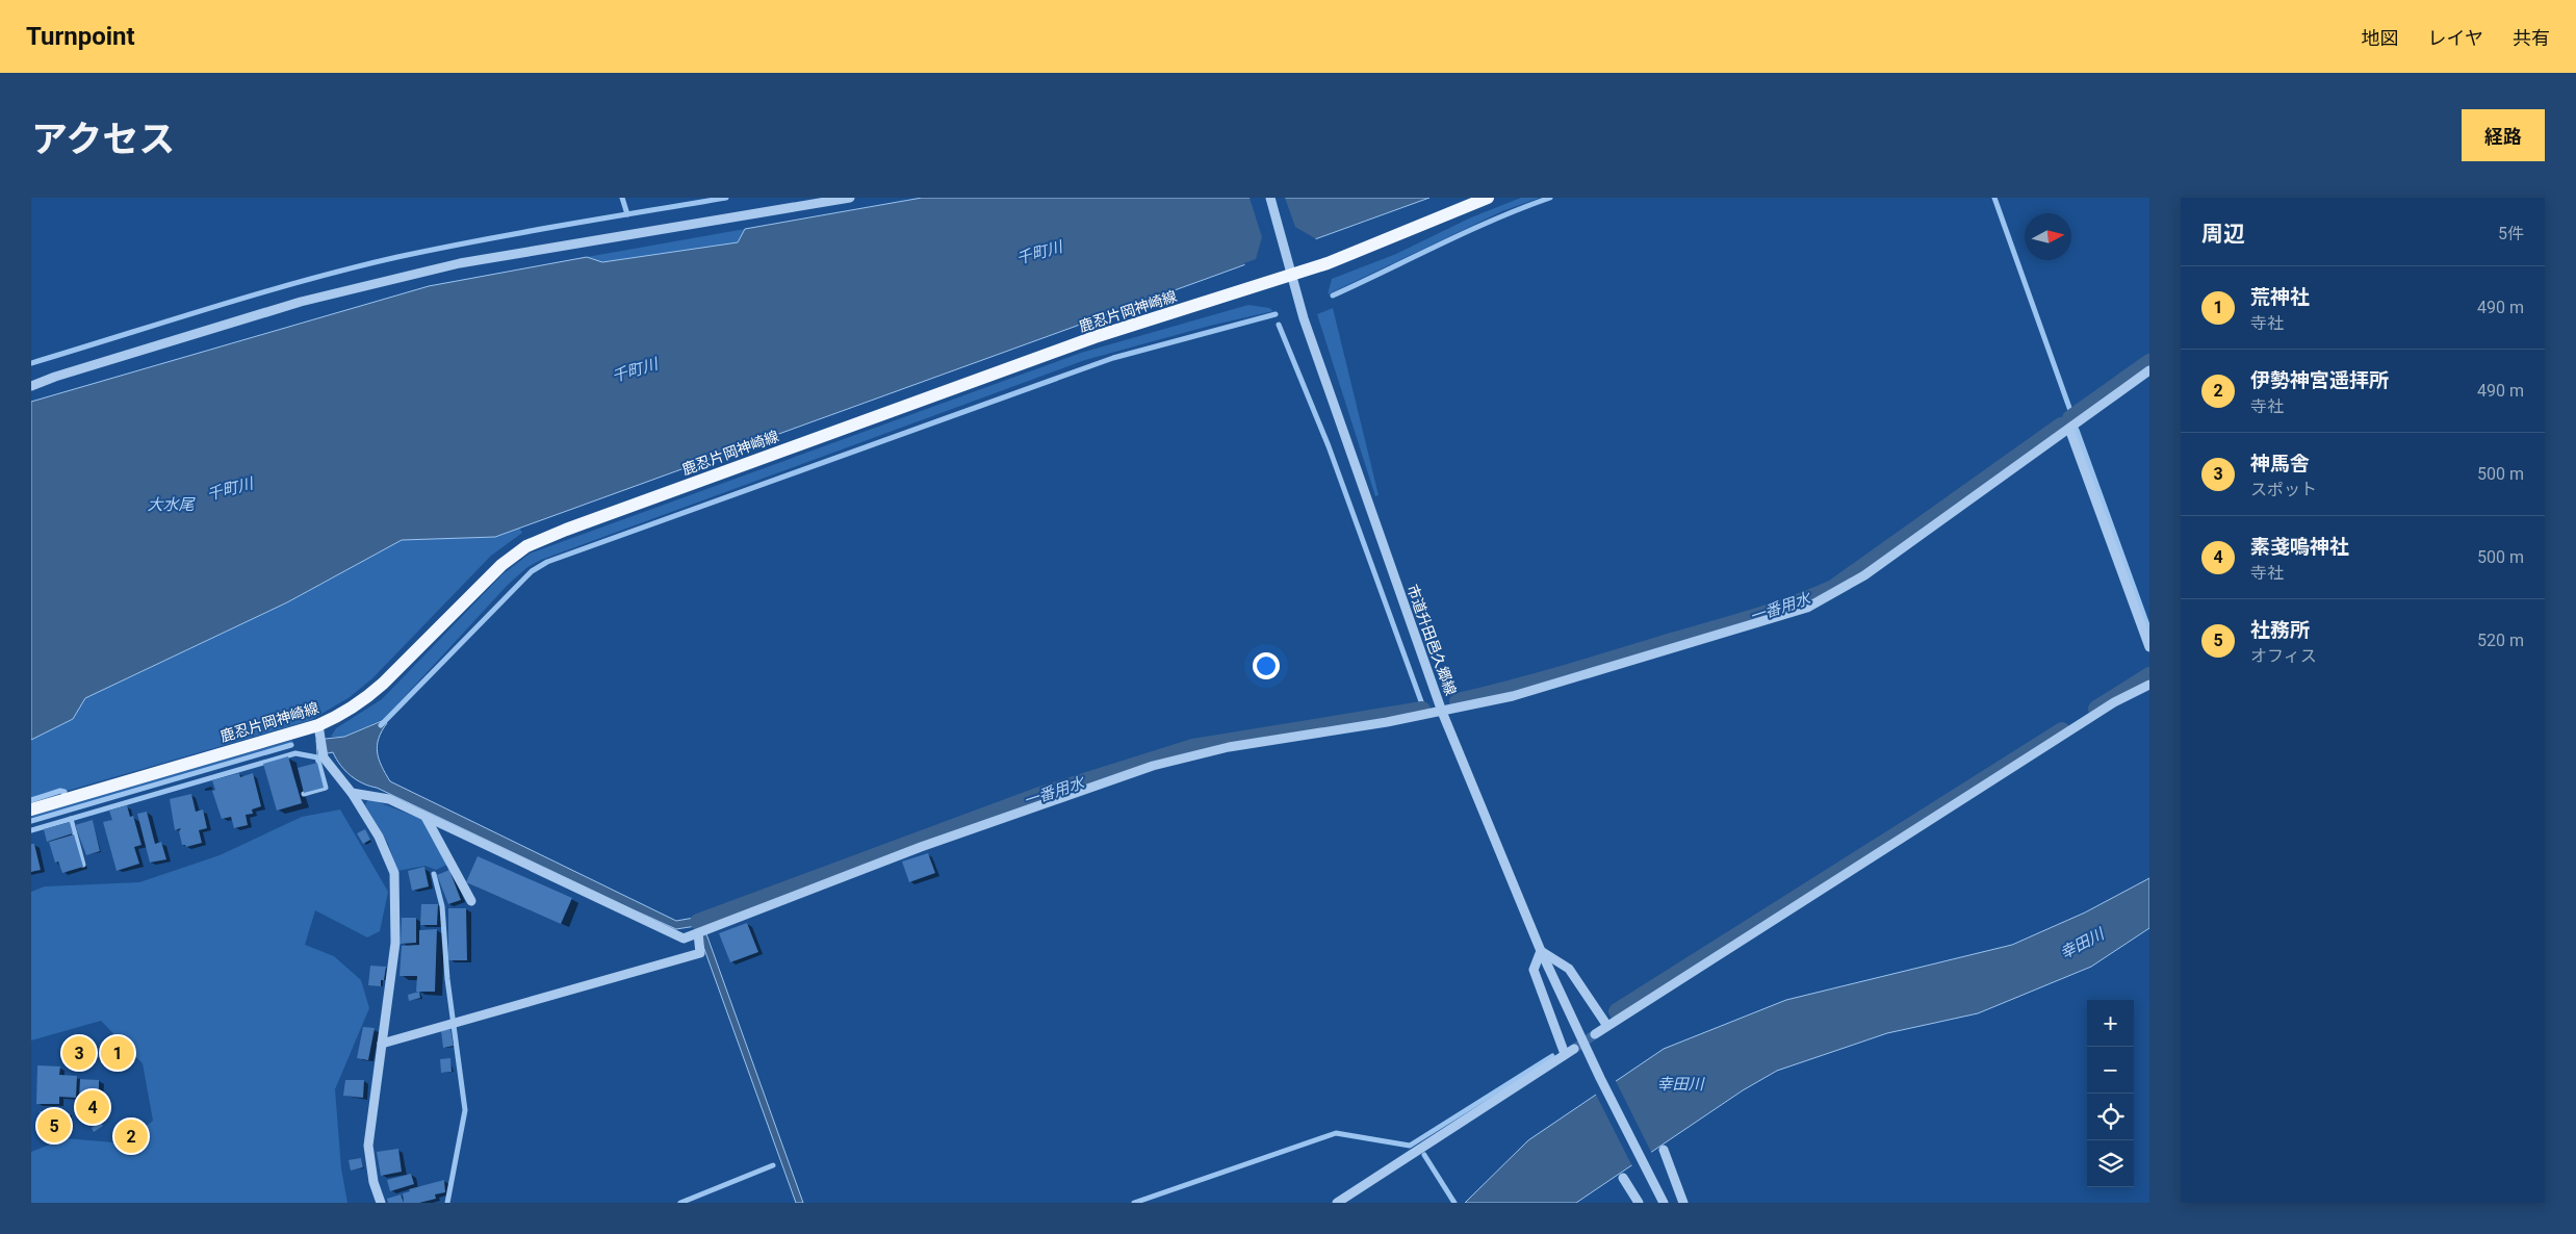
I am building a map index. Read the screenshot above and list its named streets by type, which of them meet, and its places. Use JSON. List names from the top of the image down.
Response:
{
  "streets": {
    "main road": ["鹿忍片岡神崎線"],
    "street": ["市道升田邑久郷線"]
  },
  "crossings": [
    ["鹿忍片岡神崎線", "市道升田邑久郷線"]
  ],
  "water": [
    "千町川",
    "大水尾",
    "一番用水",
    "幸田川"
  ],
  "north": "right",
  "page": {
    "header": "Turnpoint",
    "nav": ["地図", "レイヤ", "共有"],
    "title": "アクセス",
    "buttons": "経路",
    "heading": ["周辺", "5件"],
    "list": [
      {
        "mark": "1",
        "name": "荒神社",
        "note": "寺社",
        "value": "490 m"
      },
      {
        "mark": "2",
        "name": "伊勢神宮遥拝所",
        "note": "寺社",
        "value": "490 m"
      },
      {
        "mark": "3",
        "name": "神馬舎",
        "note": "スポット",
        "value": "500 m"
      },
      {
        "mark": "4",
        "name": "素戔嗚神社",
        "note": "寺社",
        "value": "500 m"
      },
      {
        "mark": "5",
        "name": "社務所",
        "note": "オフィス",
        "value": "520 m"
      }
    ],
    "map_buttons": ["+", "−"],
    "pins": [
      "1",
      "3",
      "4",
      "5",
      "2"
    ]
  }
}
